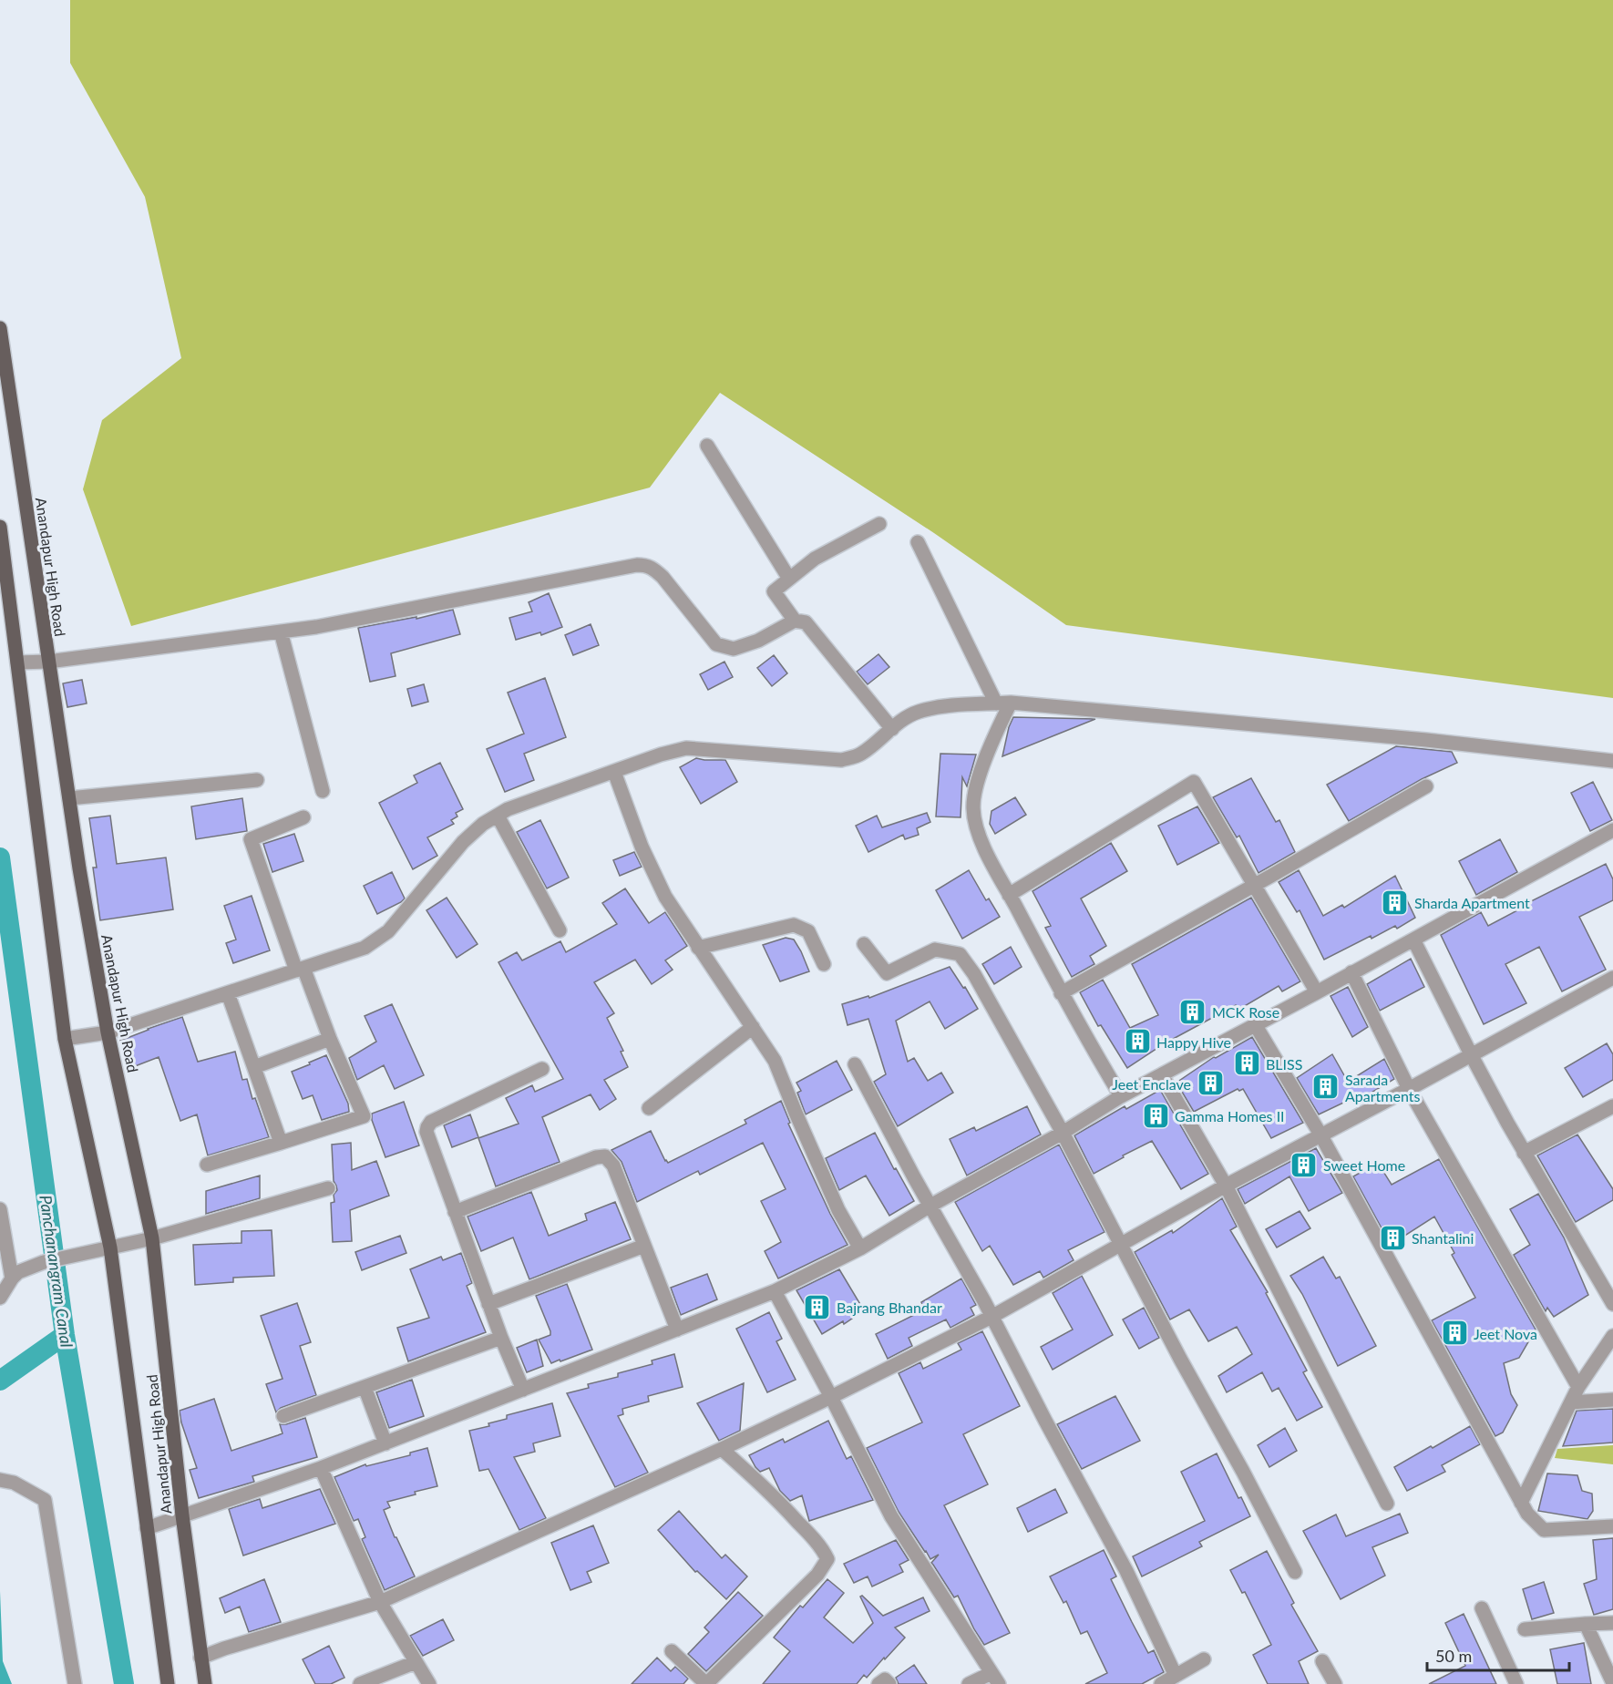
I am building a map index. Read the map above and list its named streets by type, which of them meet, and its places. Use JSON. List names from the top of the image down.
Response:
{
  "streets": {
    "main road": ["Anandapur High Road"]
  },
  "water": ["Panchanangram Canal"],
  "places": {
    "building": [
      "Sharda Apartment",
      "MCK Rose",
      "Happy Hive",
      "BLISS",
      "Jeet Enclave",
      "Sarada Apartments",
      "Gamma Homes II",
      "Sweet Home",
      "Shantalini",
      "Bajrang Bhandar",
      "Jeet Nova"
    ]
  },
  "scale_bar": "50 m"
}
